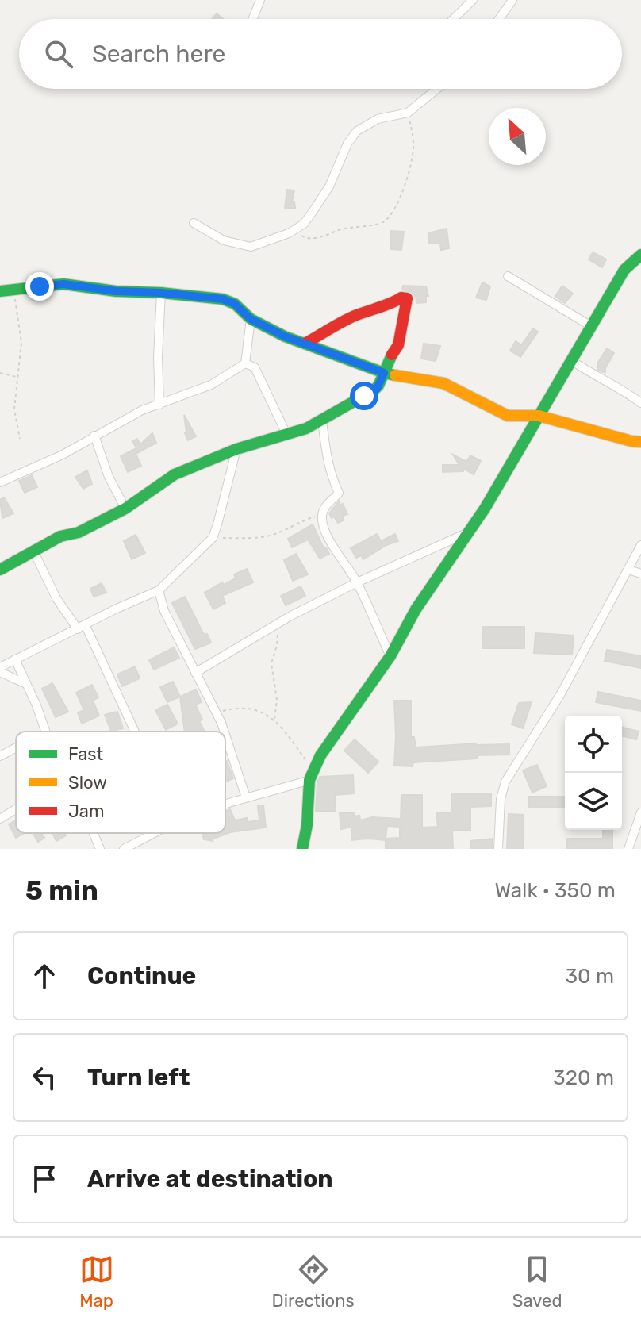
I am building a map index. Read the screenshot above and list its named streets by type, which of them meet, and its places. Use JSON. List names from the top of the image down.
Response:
{
  "legend": ["Fast", "Slow", "Jam"],
  "north": "top left",
  "page": {
    "search": "Search here",
    "heading": ["5 min", "Walk · 350 m"],
    "list": [
      ["Continue", "30 m"],
      ["Turn left", "320 m"],
      "Arrive at destination"
    ],
    "nav": ["Map", "Directions", "Saved"]
  }
}
